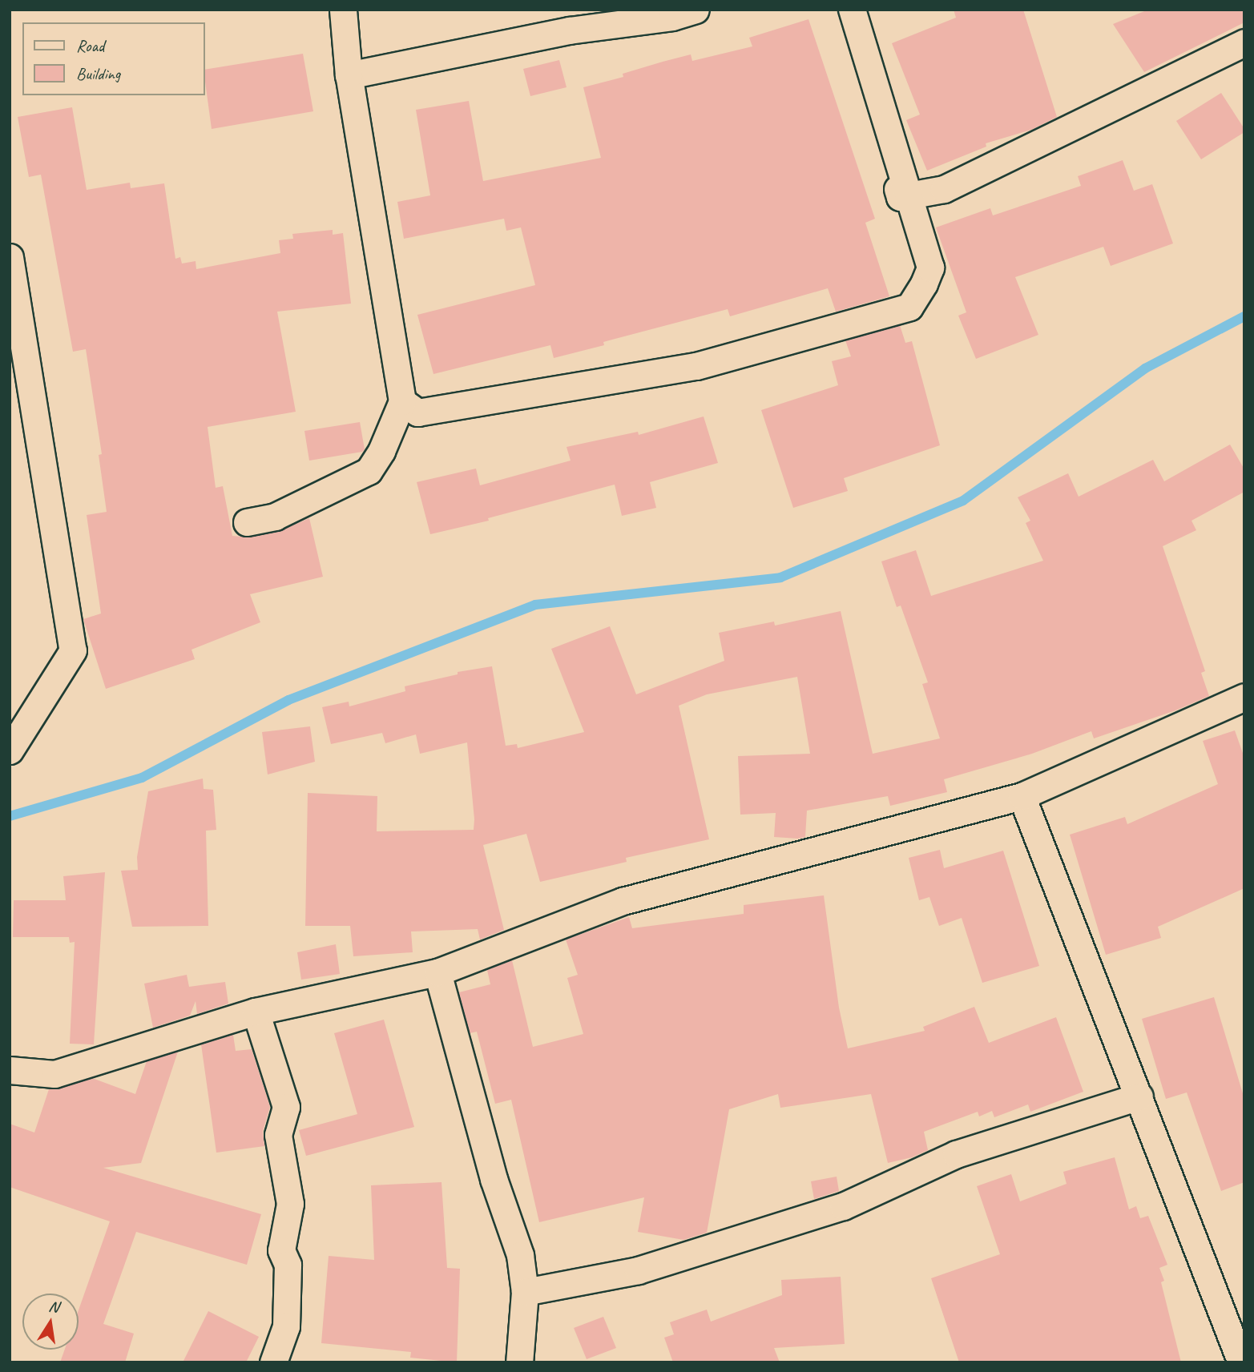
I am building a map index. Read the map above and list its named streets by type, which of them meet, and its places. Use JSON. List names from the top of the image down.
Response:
{
  "legend": ["Road", "Building"],
  "north": "top"
}
